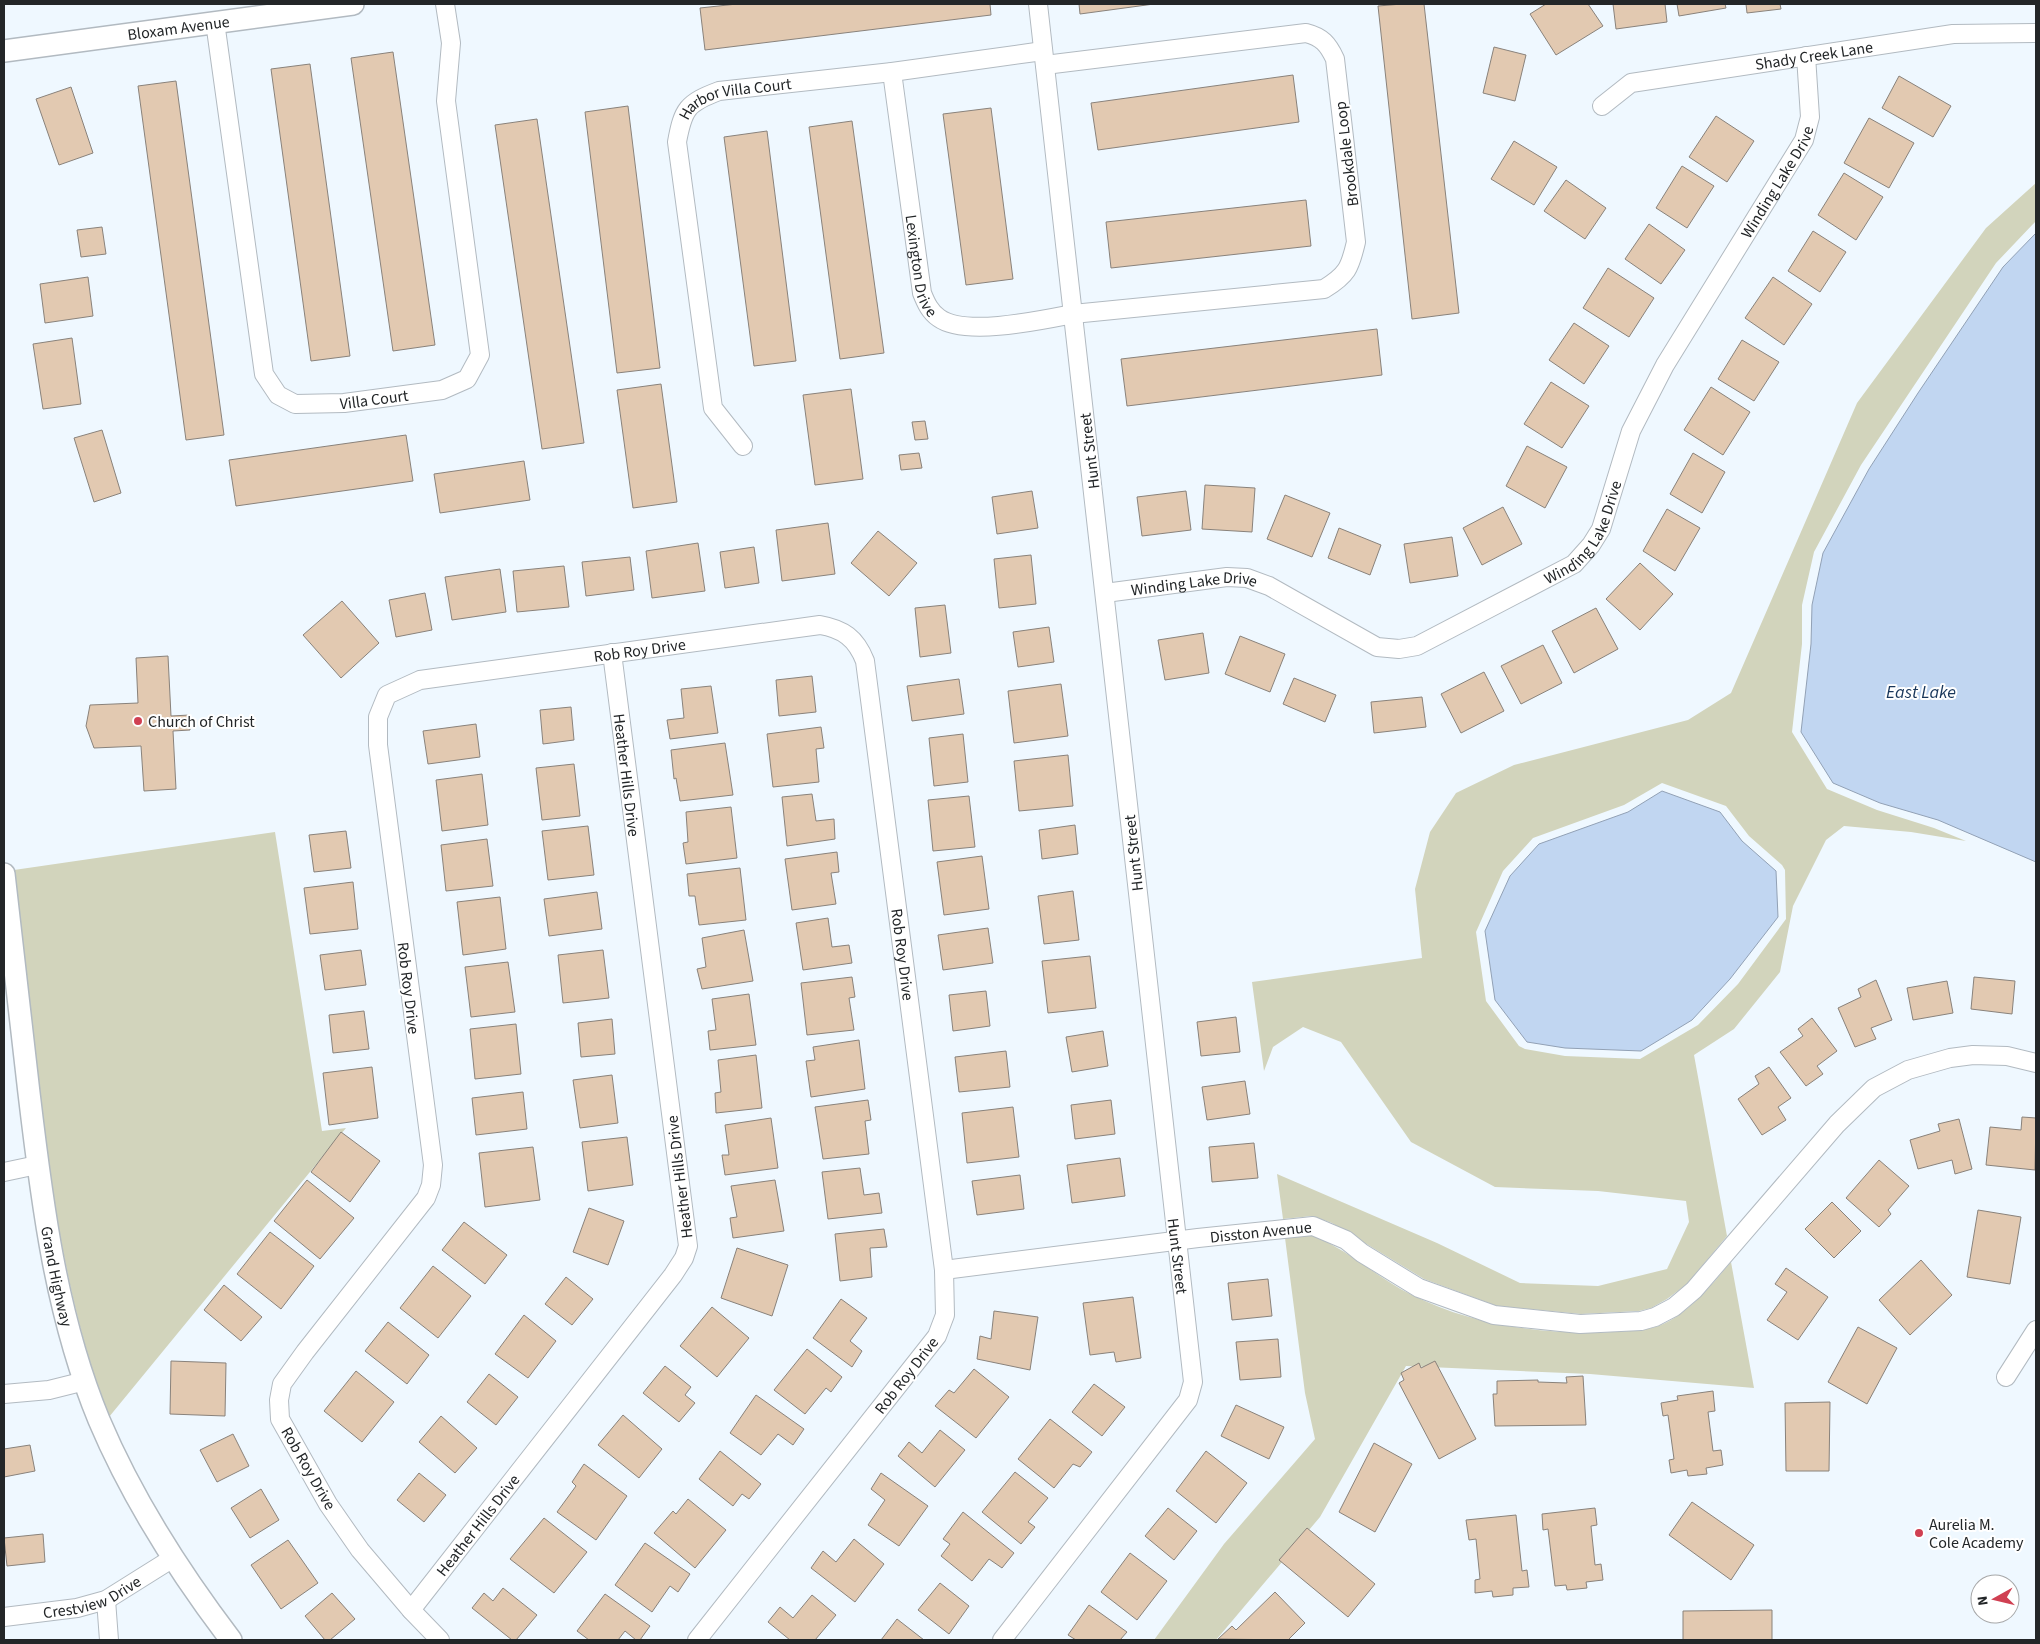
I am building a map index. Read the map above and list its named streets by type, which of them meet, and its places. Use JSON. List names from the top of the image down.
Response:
{
  "streets": {
    "street": [
      "Bloxam Avenue",
      "Shady Creek Lane",
      "Harbor Villa Court",
      "Brookdale Loop",
      "Winding Lake Drive",
      "Lexington Drive",
      "Villa Court",
      "Hunt Street",
      "Rob Roy Drive",
      "Heather Hills Drive",
      "Disston Avenue",
      "Grand Highway",
      "Crestview Drive"
    ]
  },
  "crossings": [
    ["Bloxam Avenue", "Villa Court"],
    ["Shady Creek Lane", "Winding Lake Drive"],
    ["Harbor Villa Court", "Brookdale Loop"],
    ["Harbor Villa Court", "Lexington Drive"],
    ["Harbor Villa Court", "Hunt Street"],
    ["Brookdale Loop", "Lexington Drive"],
    ["Brookdale Loop", "Hunt Street"],
    ["Winding Lake Drive", "Hunt Street"],
    ["Lexington Drive", "Hunt Street"],
    ["Hunt Street", "Disston Avenue"],
    ["Rob Roy Drive", "Heather Hills Drive"],
    ["Rob Roy Drive", "Disston Avenue"],
    ["Grand Highway", "Crestview Drive"]
  ],
  "water": ["East Lake"],
  "places": ["Church of Christ", "Aurelia M. Cole Academy"],
  "north": "left"
}
